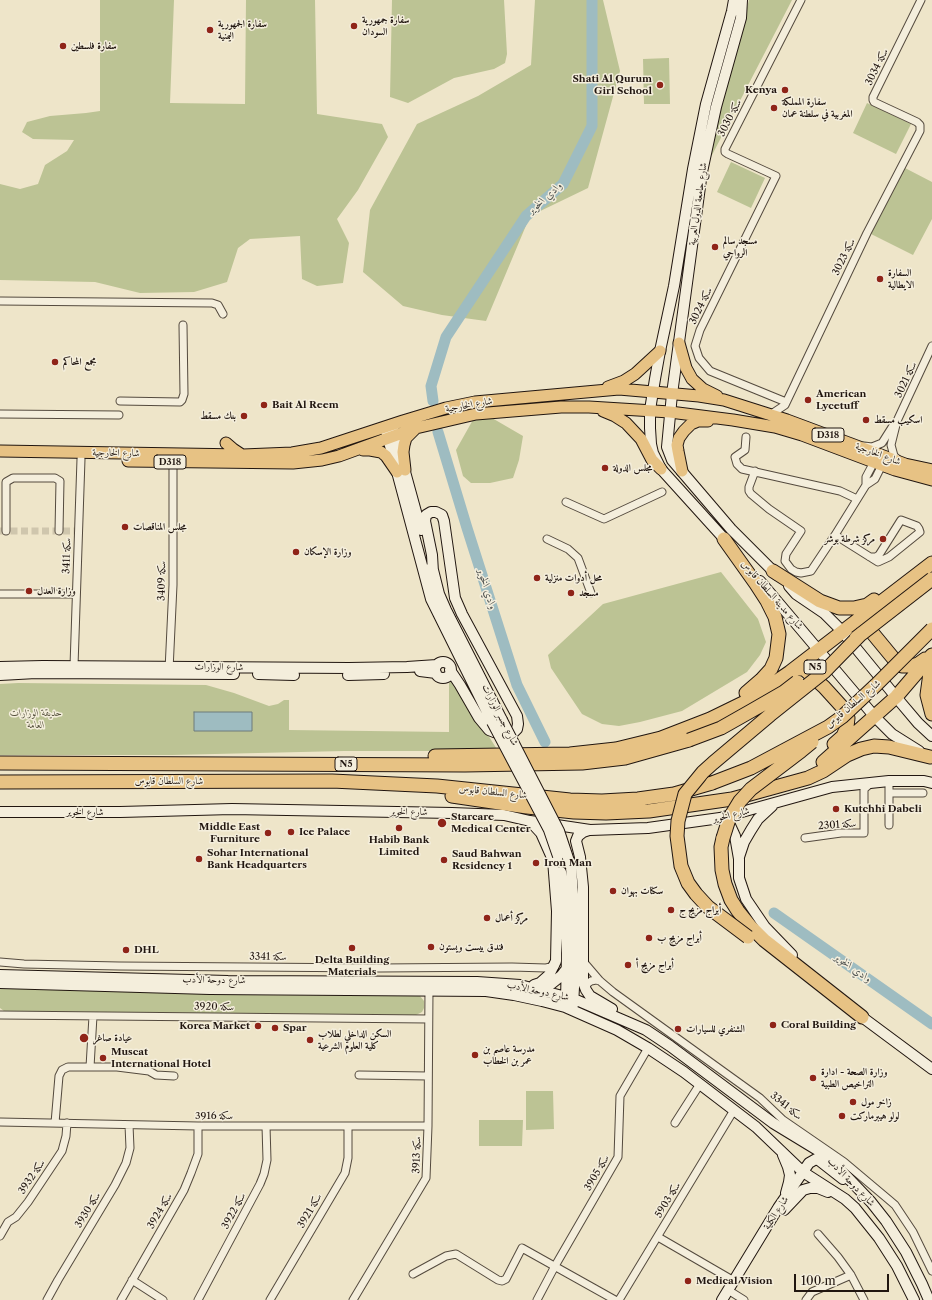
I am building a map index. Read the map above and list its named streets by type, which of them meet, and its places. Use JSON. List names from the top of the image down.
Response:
{
  "streets": {
    "highway": ["N5", "شارع السلطان قابوس"],
    "main road": [
      "شارع جامعة الدول العربية",
      "شارع الخارجية",
      "D318",
      "شارع مدينة السلطان قابوس",
      "شارع الوزارات",
      "شارع جسر الوزارات",
      "شارع الخوير",
      "شارع دوحة الأدب",
      "شارع الكلية"
    ],
    "street": [
      "سكة 3034",
      "سكة 3030",
      "سكة 3023",
      "سكة 3024",
      "سكة 3021",
      "سكة 3411",
      "سكة 3409",
      "سكة 2301",
      "سكة 3341",
      "سكة 3920",
      "سكة 3916",
      "سكة 3913",
      "سكة 3905",
      "سكة 3932",
      "سكة 5903",
      "سكة 3930",
      "سكة 3924",
      "سكة 3922",
      "سكة 3921"
    ]
  },
  "crossings": [
    ["سكة 3034", "سكة 3023"],
    ["سكة 3030", "سكة 3024"],
    ["شارع جامعة الدول العربية", "شارع الخارجية"],
    ["شارع جامعة الدول العربية", "شارع مدينة السلطان قابوس"],
    ["سكة 3023", "سكة 3024"],
    ["سكة 3021", "شارع الخارجية"],
    ["شارع الخارجية", "سكة 3411"],
    ["شارع الخارجية", "سكة 3409"],
    ["شارع الخارجية", "شارع مدينة السلطان قابوس"],
    ["شارع الخارجية", "شارع جسر الوزارات"],
    ["سكة 3411", "شارع الوزارات"],
    ["سكة 3409", "شارع الوزارات"],
    ["شارع جسر الوزارات", "شارع دوحة الأدب"],
    ["شارع الخوير", "سكة 2301"],
    ["شارع دوحة الأدب", "سكة 3913"],
    ["شارع دوحة الأدب", "سكة 3905"],
    ["شارع دوحة الأدب", "سكة 5903"],
    ["شارع دوحة الأدب", "شارع الكلية"],
    ["سكة 3920", "سكة 3913"],
    ["سكة 3916", "سكة 3913"],
    ["سكة 3916", "سكة 3932"],
    ["سكة 3916", "سكة 3930"],
    ["سكة 3916", "سكة 3924"],
    ["سكة 3916", "سكة 3922"],
    ["سكة 3916", "سكة 3921"]
  ],
  "water": ["وادي الخوير"],
  "parks": ["حديقة الوزارات العامة"],
  "places": [
    "سفارة جمهورية السودان",
    "سفارة الجمهورية اليمنية",
    "سفارة فلسطين",
    "Shati Al Qurum Girl School",
    "Kenya",
    "سفارة المملكة المغربية في سلطنة عمان",
    "مسجد سالم الرواحي",
    "السفارة الايطالية",
    "مجمع المحاكم",
    "American Lycetuff",
    "Bait Al Reem",
    "بنك مسقط",
    "اسكيب مسقط",
    "مجلس الدولة",
    "مجلس المناقصات",
    "مركز شرطة بوشر",
    "وزارة الإسكان",
    "محل أدوات منزلية",
    "وزارة العدل",
    "مسجد",
    "Kutchhi Dabeli",
    "Starcare Medical Center",
    "Habib Bank Limited",
    "Ice Palace",
    "Middle East Furniture",
    "Sohar International Bank Headquarters",
    "Saud Bahwan Residency 1",
    "Iron Man",
    "سكنات بهوان",
    "أبراج مزيج ج",
    "مركز أعمال",
    "أبراج مزيج ب",
    "فندق بيست ويستون",
    "Delta Building Materials",
    "DHL",
    "أبراج مزيج أ",
    "Coral Building",
    "Korea Market",
    "Spar",
    "الشنفري للسيارات",
    "عيادة صاغر",
    "السكن الداخلي لطلاب كلية العلوم الشرعية",
    "مدرسة عاصم بن عمر بن الخطاب",
    "Muscat International Hotel",
    "وزارة الصحة - ادارة التراخيص الطبية",
    "زاخر مول",
    "لولو هيبرماركت",
    "Medical Vision"
  ],
  "scale_bar": "100 m"
}
